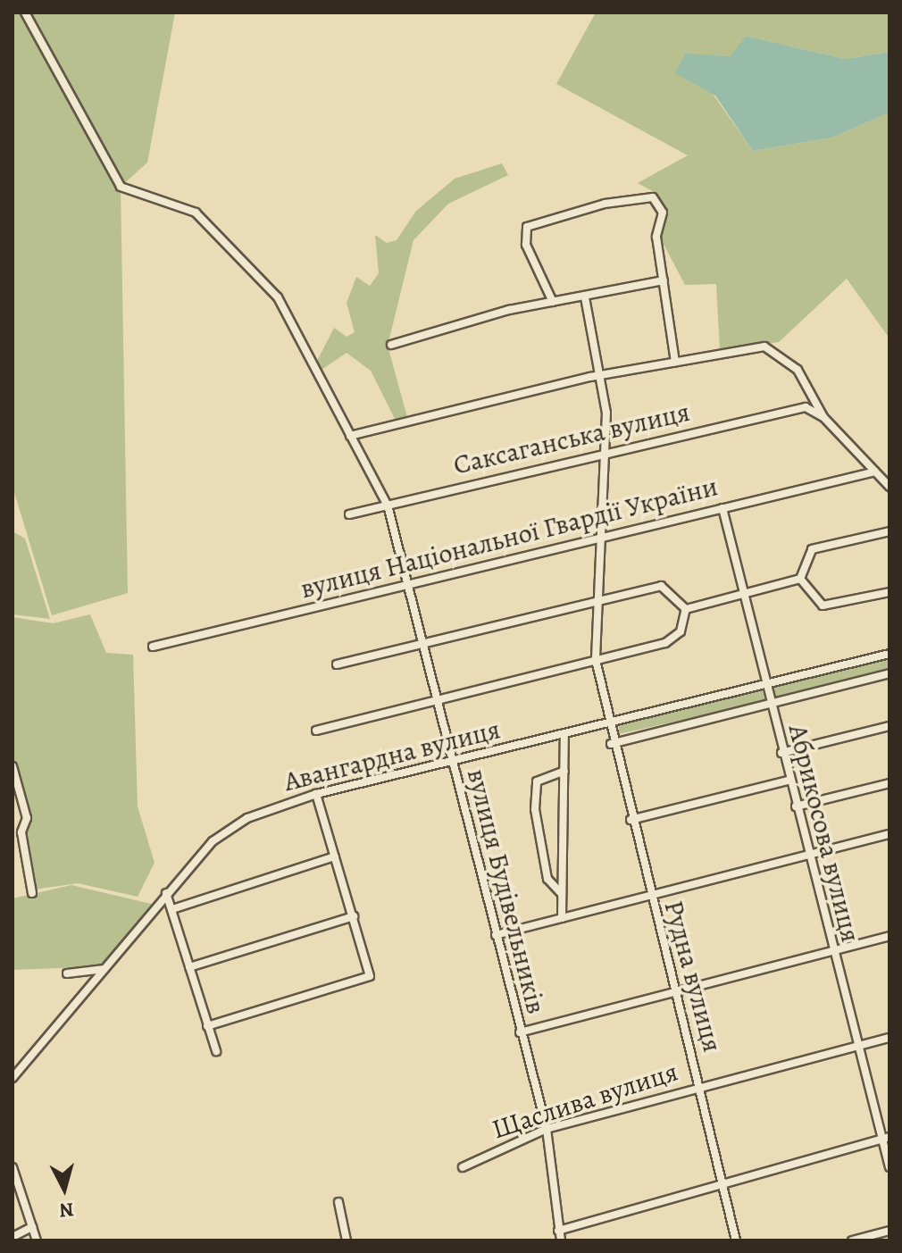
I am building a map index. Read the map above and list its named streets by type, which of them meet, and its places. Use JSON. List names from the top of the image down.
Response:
{
  "streets": {
    "street": [
      "Саксаганська вулиця",
      "вулиця Національної Гвардії України",
      "Авангардна вулиця",
      "Абрикосова вулиця",
      "вулиця Будівельників",
      "Рудна вулиця",
      "Щаслива вулиця"
    ]
  },
  "crossings": [
    ["Саксаганська вулиця", "вулиця Будівельників"],
    ["Саксаганська вулиця", "Рудна вулиця"],
    ["вулиця Національної Гвардії України", "Абрикосова вулиця"],
    ["вулиця Національної Гвардії України", "вулиця Будівельників"],
    ["вулиця Національної Гвардії України", "Рудна вулиця"],
    ["Авангардна вулиця", "Абрикосова вулиця"],
    ["Авангардна вулиця", "вулиця Будівельників"],
    ["Авангардна вулиця", "Рудна вулиця"],
    ["Абрикосова вулиця", "Щаслива вулиця"],
    ["вулиця Будівельників", "Щаслива вулиця"],
    ["Рудна вулиця", "Щаслива вулиця"]
  ],
  "north": "bottom"
}
